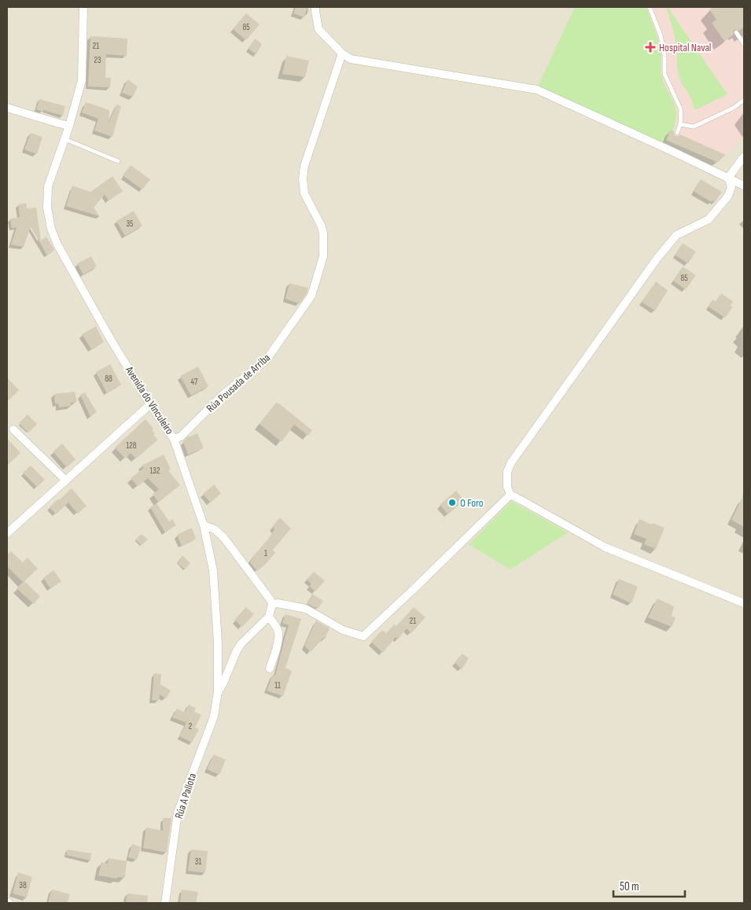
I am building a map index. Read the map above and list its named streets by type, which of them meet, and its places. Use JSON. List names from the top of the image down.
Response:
{
  "streets": {
    "street": ["Rúa Pousada de Arriba", "Avenida do Vinculeiro", "Rúa A Pallota"]
  },
  "crossings": [
    ["Rúa Pousada de Arriba", "Avenida do Vinculeiro"],
    ["Avenida do Vinculeiro", "Rúa A Pallota"]
  ],
  "places": {
    "health": ["Hospital Naval"],
    "other": ["O Foro"]
  },
  "house_numbers": [
    "85",
    "21",
    "23",
    "35",
    "85",
    "88",
    "47",
    "128",
    "132",
    "1",
    "21",
    "11",
    "2",
    "31",
    "38"
  ],
  "scale_bar": "50 m"
}
